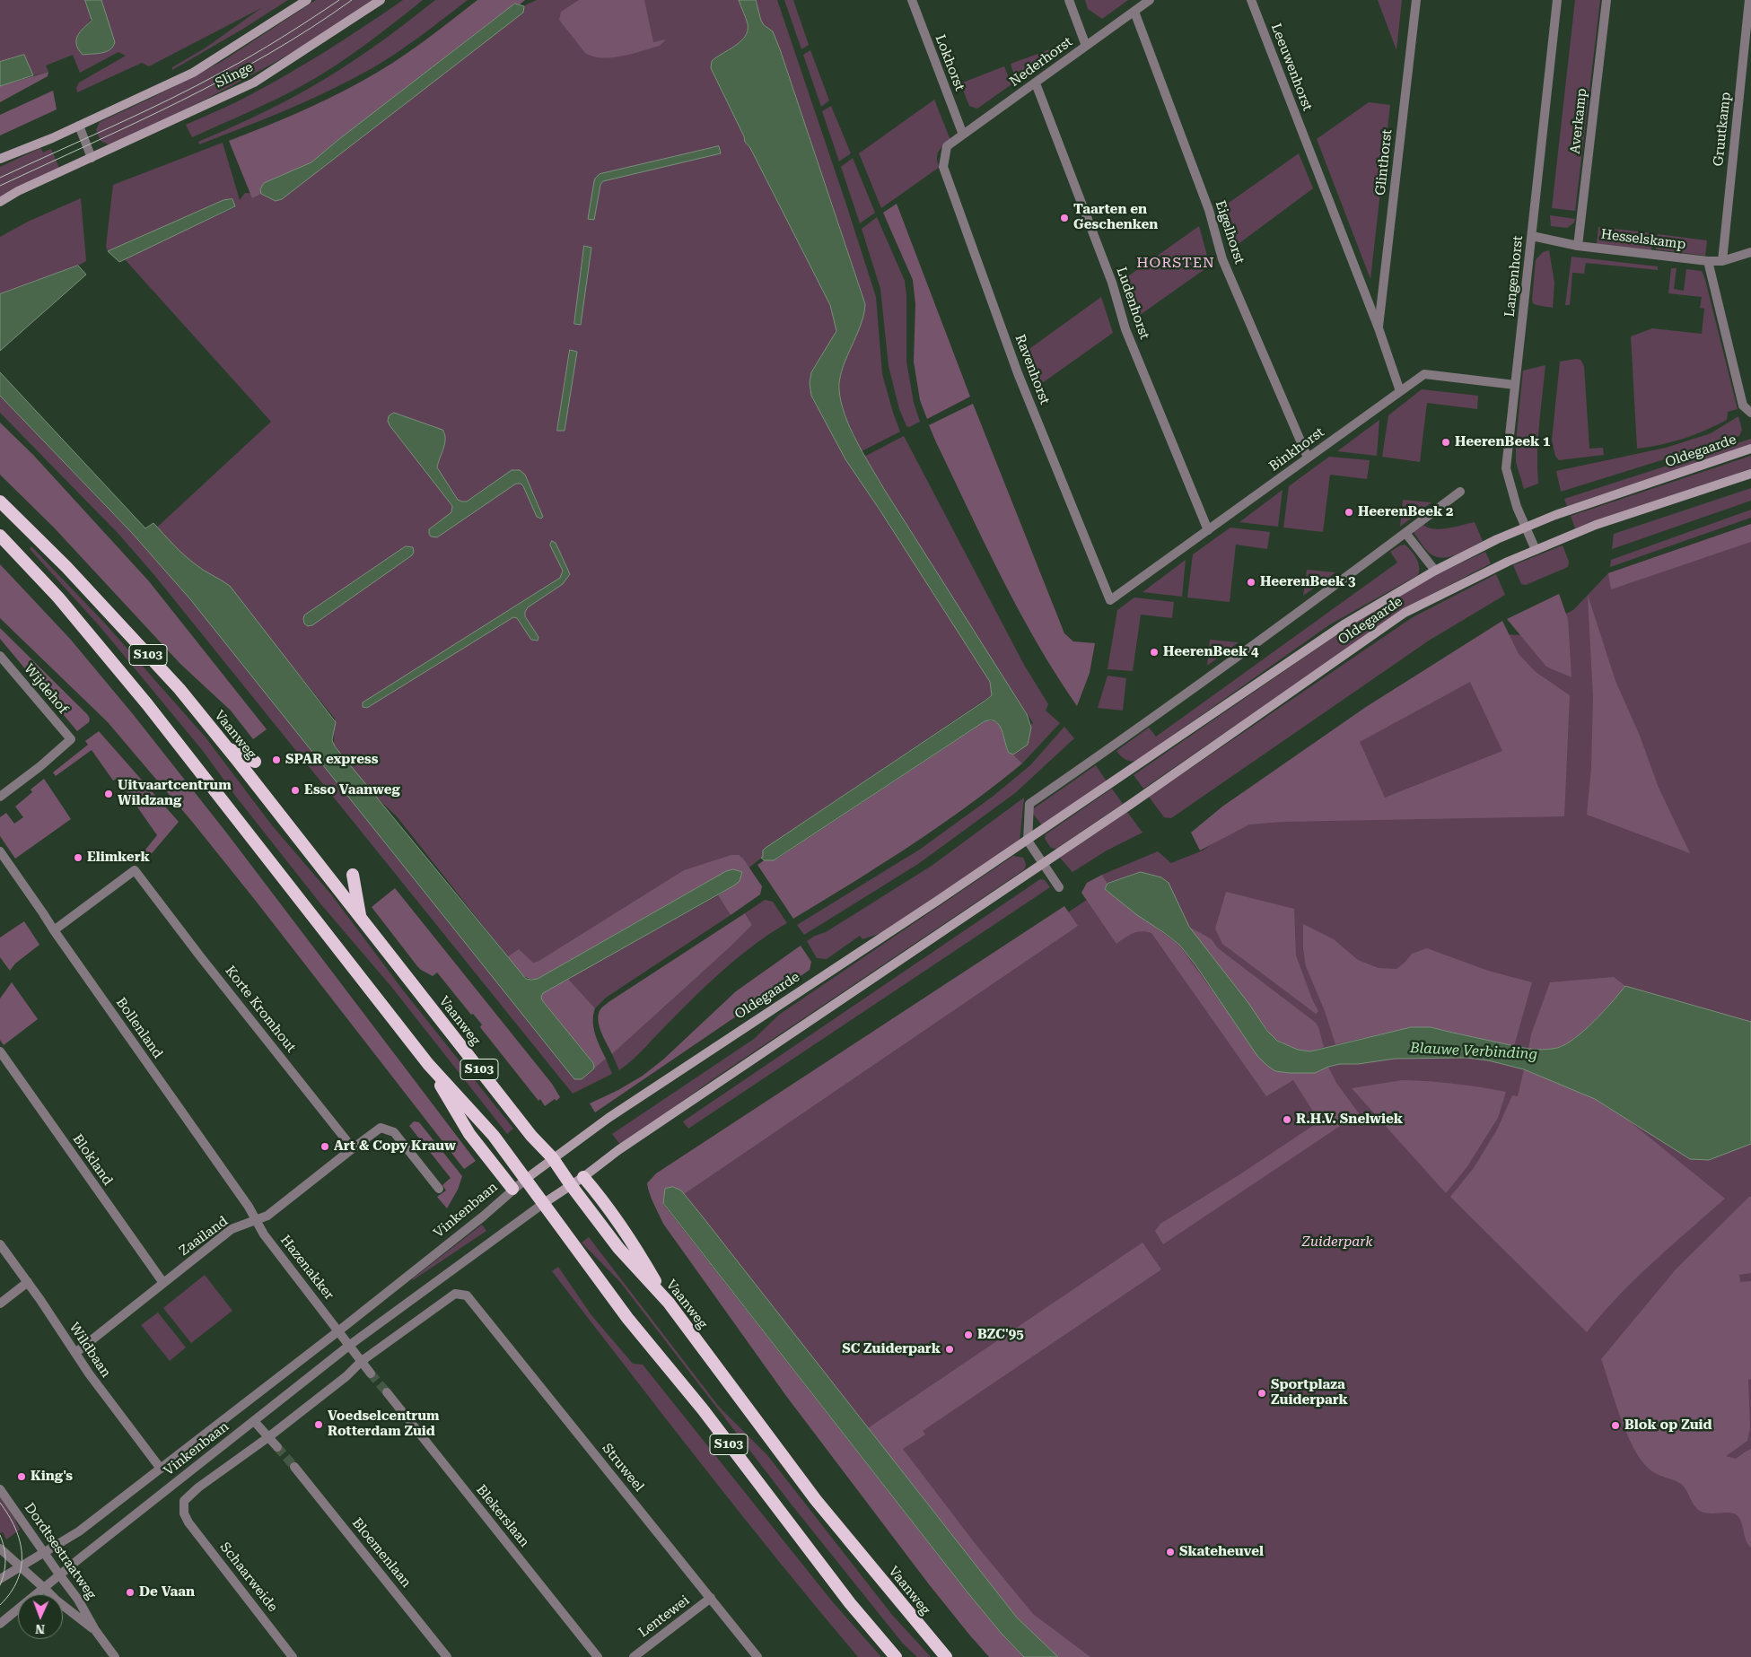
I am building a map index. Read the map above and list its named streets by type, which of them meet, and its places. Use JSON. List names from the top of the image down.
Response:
{
  "streets": {
    "highway": ["S103", "Vaanweg"],
    "main road": ["Slinge", "Oldegaarde"],
    "street": [
      "Nederhorst",
      "Lokhorst",
      "Leeuwenhorst",
      "Averkamp",
      "Gruutkamp",
      "Glinthorst",
      "Eigelhorst",
      "Hesselskamp",
      "Langenhorst",
      "Ludenhorst",
      "Ravenhorst",
      "Binkhorst",
      "Wijdehof",
      "Korte Kromhout",
      "Bollenland",
      "Blokland",
      "Vinkenbaan",
      "Zaailand",
      "Hazenakker",
      "Wildbaan",
      "Struweel",
      "Blekerslaan",
      "Dordtsestraatweg",
      "Bloemenlaan",
      "Schaarweide",
      "Lentewei"
    ]
  },
  "crossings": [
    ["Nederhorst", "Lokhorst"],
    ["Nederhorst", "Eigelhorst"],
    ["Nederhorst", "Ludenhorst"],
    ["Nederhorst", "Ravenhorst"],
    ["Leeuwenhorst", "Glinthorst"],
    ["Averkamp", "Hesselskamp"],
    ["Gruutkamp", "Hesselskamp"],
    ["Glinthorst", "Binkhorst"],
    ["Eigelhorst", "Binkhorst"],
    ["Hesselskamp", "Langenhorst"],
    ["Langenhorst", "Binkhorst"],
    ["Langenhorst", "Oldegaarde"],
    ["Ludenhorst", "Binkhorst"],
    ["Ravenhorst", "Binkhorst"],
    ["Oldegaarde", "S103"],
    ["Oldegaarde", "Vaanweg"],
    ["Oldegaarde", "Vinkenbaan"],
    ["S103", "Vinkenbaan"],
    ["Korte Kromhout", "Bollenland"],
    ["Korte Kromhout", "Zaailand"],
    ["Bollenland", "Zaailand"],
    ["Bollenland", "Hazenakker"],
    ["Blokland", "Zaailand"],
    ["Vinkenbaan", "Hazenakker"],
    ["Vinkenbaan", "Wildbaan"],
    ["Vinkenbaan", "Dordtsestraatweg"],
    ["Zaailand", "Hazenakker"],
    ["Zaailand", "Wildbaan"],
    ["Struweel", "Lentewei"]
  ],
  "districts": ["HORSTEN"],
  "water": ["Blauwe Verbinding"],
  "parks": ["Zuiderpark"],
  "places": [
    "Taarten en Geschenken",
    "HeerenBeek 1",
    "HeerenBeek 2",
    "HeerenBeek 3",
    "HeerenBeek 4",
    "SPAR express",
    "Esso Vaanweg",
    "Uitvaartcentrum Wildzang",
    "Elimkerk",
    "R.H.V. Snelwiek",
    "Art & Copy Krauw",
    "BZC'95",
    "SC Zuiderpark",
    "Sportplaza Zuiderpark",
    "Voedselcentrum Rotterdam Zuid",
    "Blok op Zuid",
    "King's",
    "Skateheuvel",
    "De Vaan"
  ],
  "north": "bottom"
}
